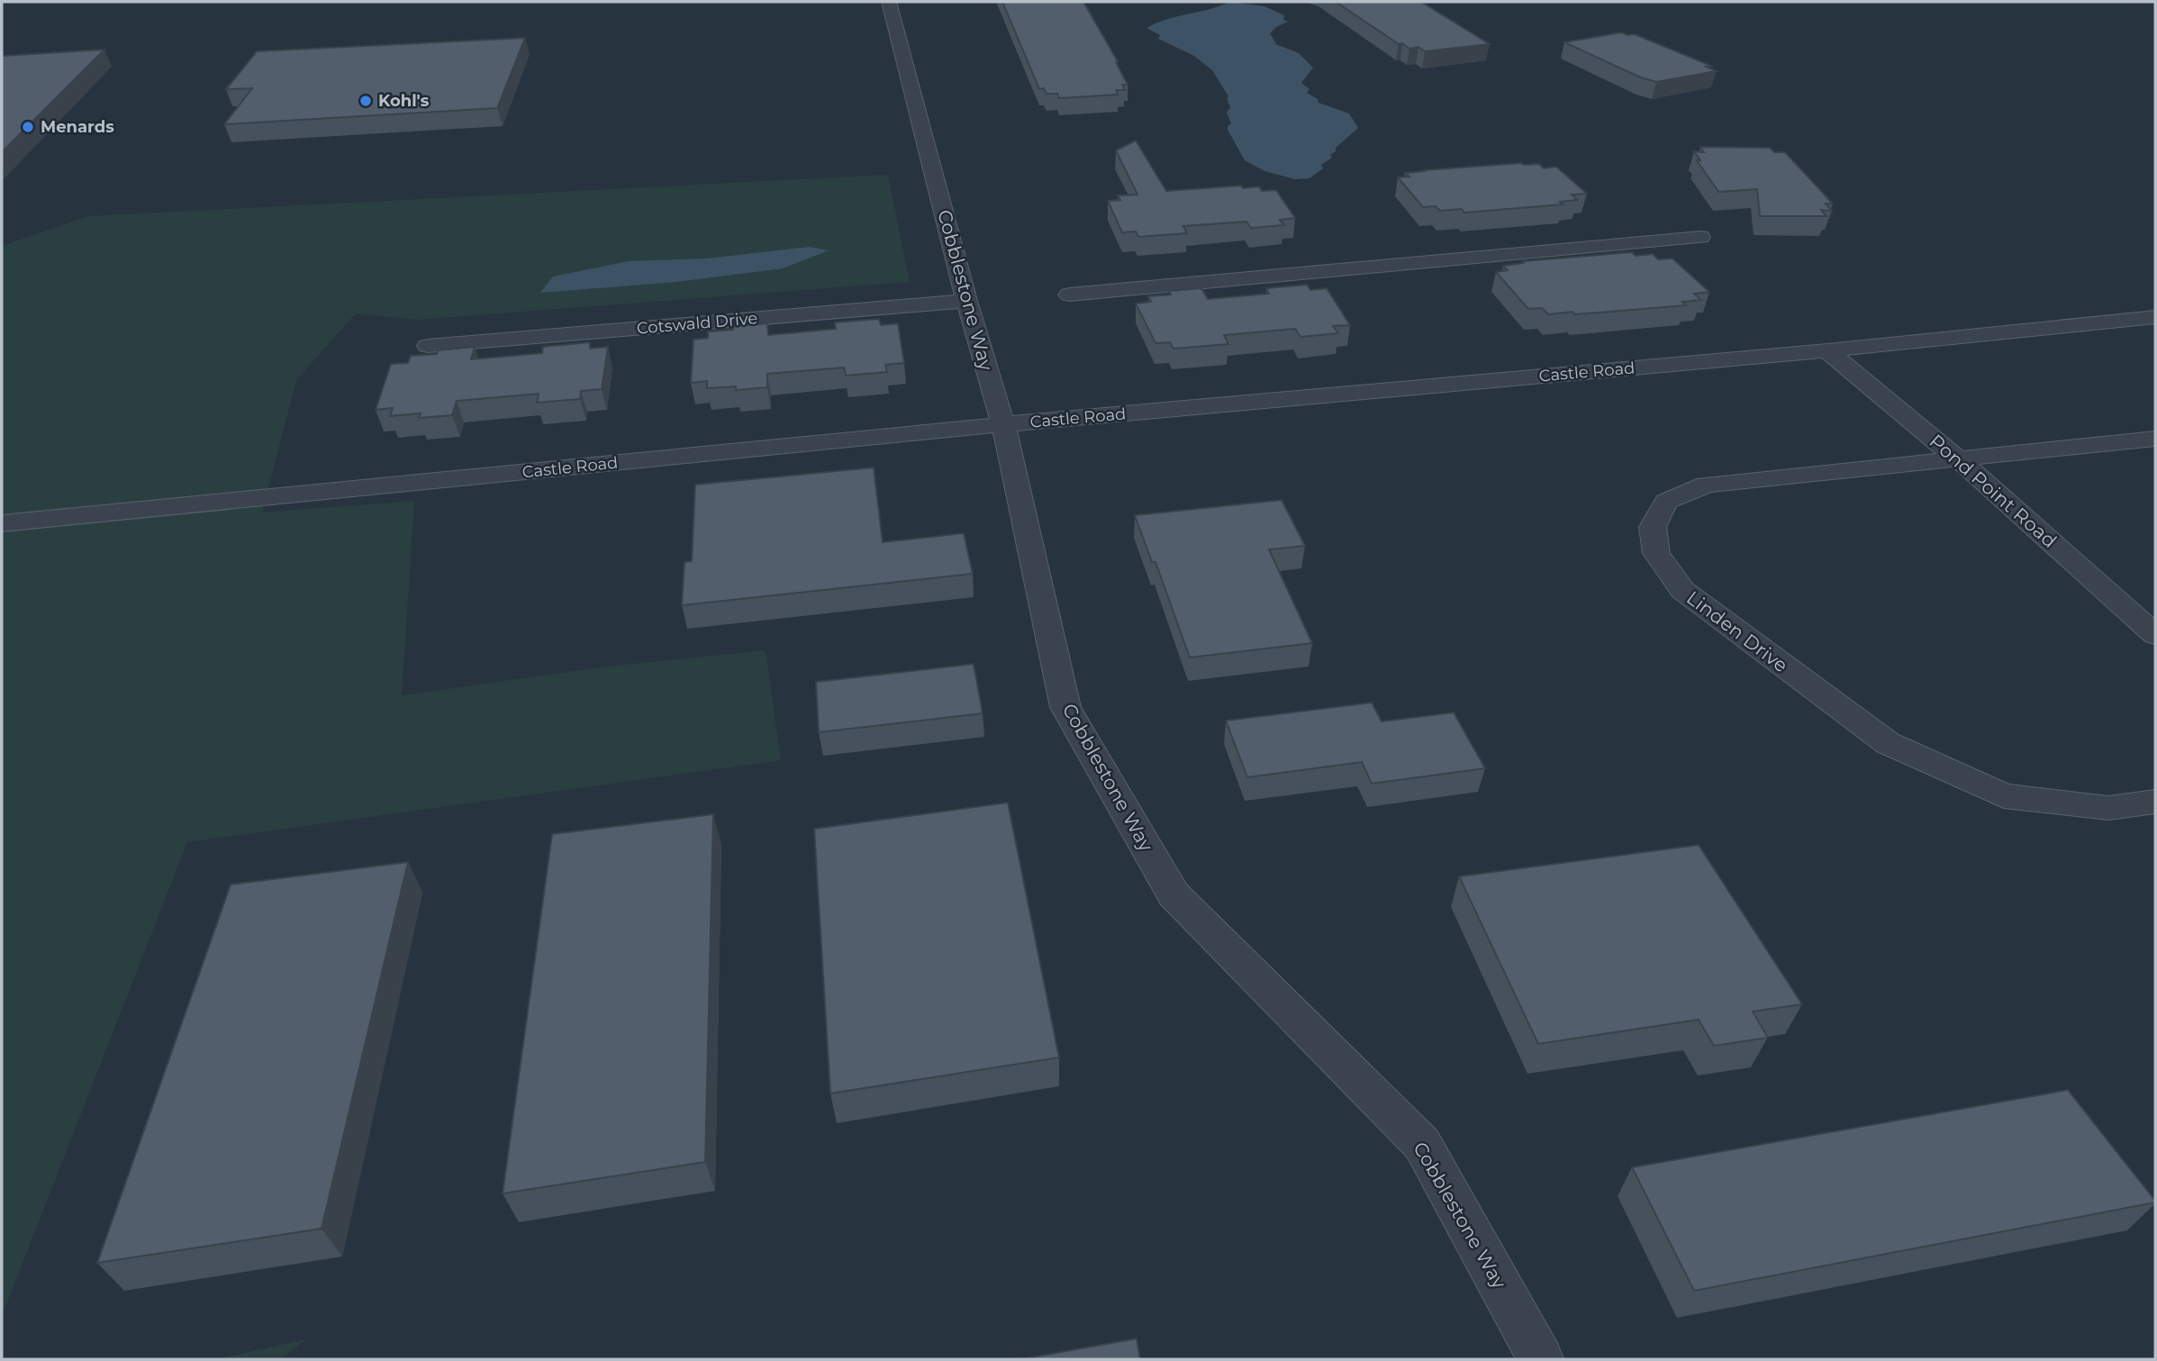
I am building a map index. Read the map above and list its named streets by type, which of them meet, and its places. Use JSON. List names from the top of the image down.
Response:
{
  "streets": {
    "street": [
      "Cobblestone Way",
      "Cotswald Drive",
      "Castle Road",
      "Pond Point Road",
      "Linden Drive"
    ]
  },
  "crossings": [
    ["Cobblestone Way", "Cotswald Drive"],
    ["Cobblestone Way", "Castle Road"],
    ["Castle Road", "Pond Point Road"],
    ["Pond Point Road", "Linden Drive"]
  ],
  "places": ["Kohl's", "Menards"]
}
